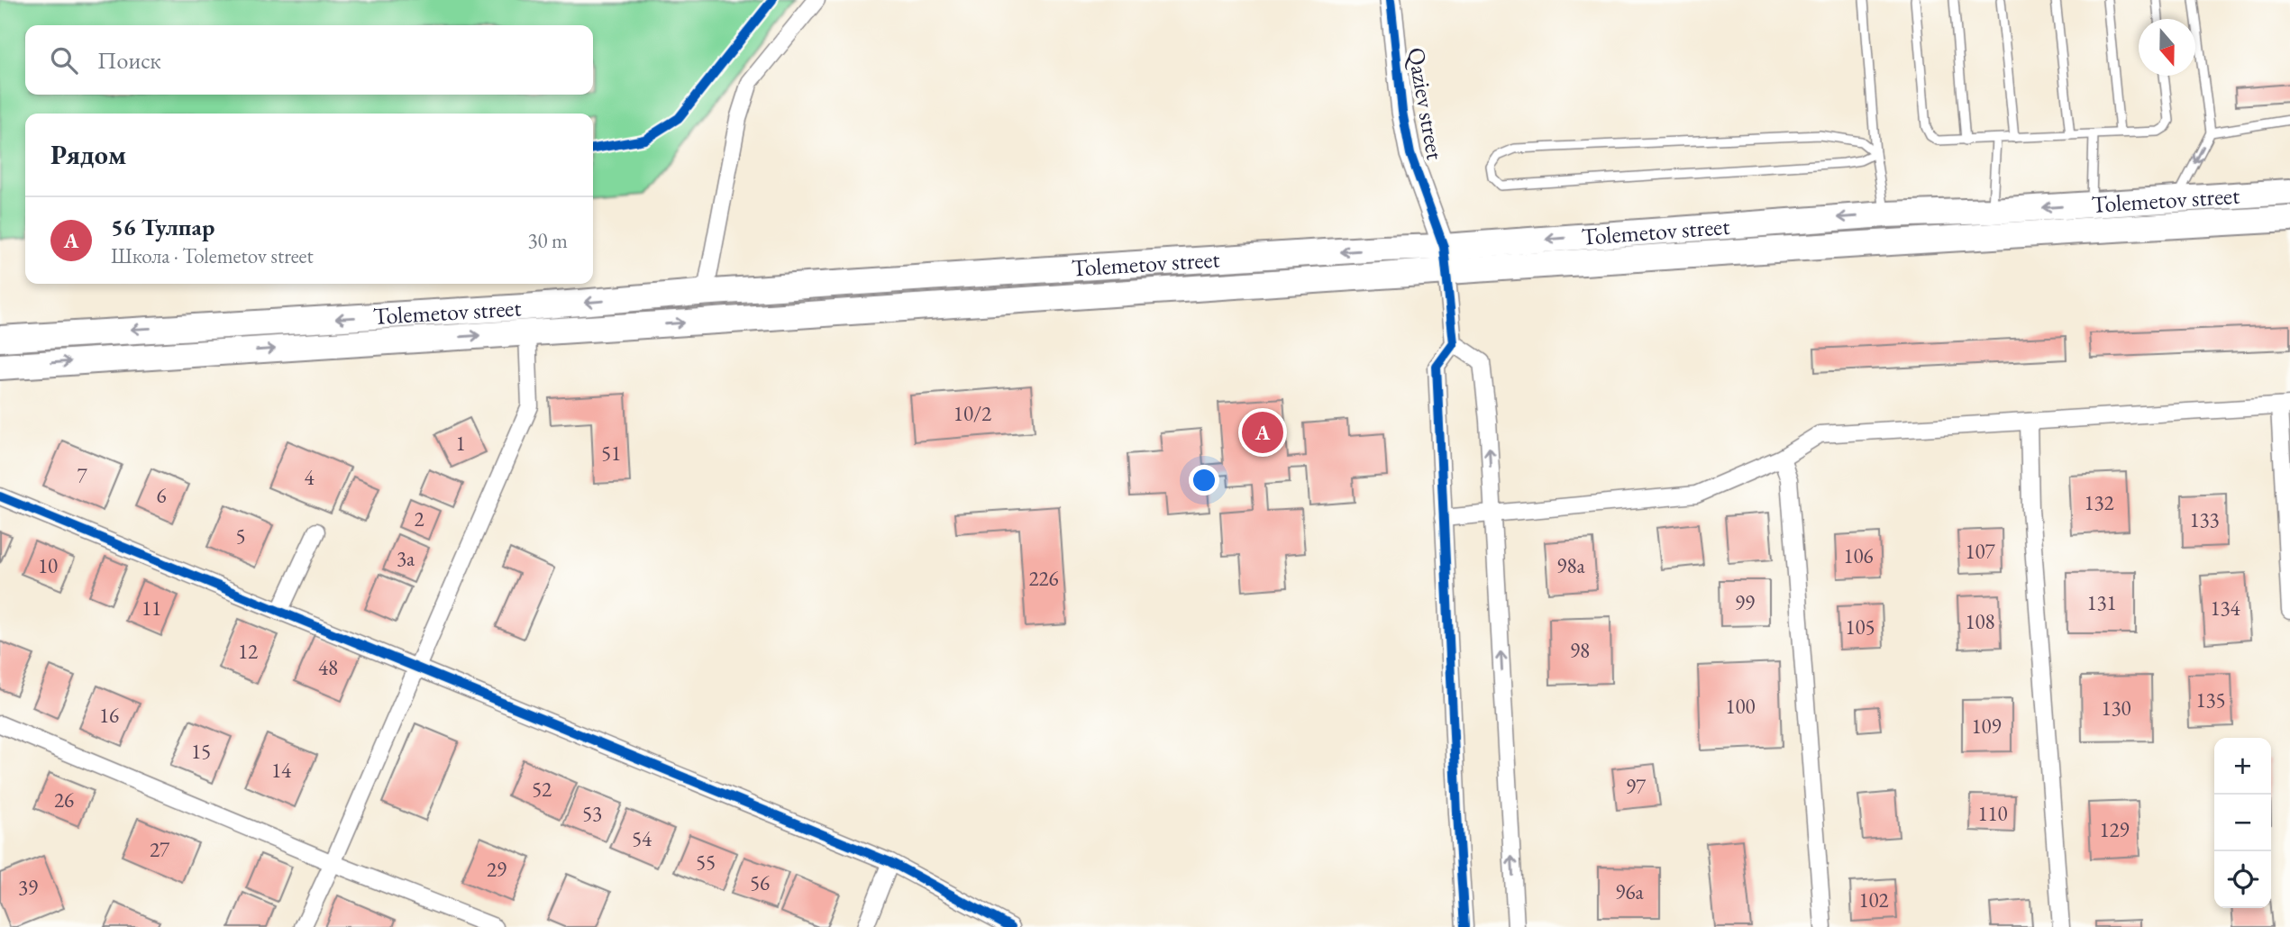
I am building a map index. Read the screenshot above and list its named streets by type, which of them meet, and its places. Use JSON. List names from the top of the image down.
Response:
{
  "streets": {
    "main road": ["Tolemetov street"],
    "street": ["Qaziev street"]
  },
  "crossings": [
    ["Qaziev street", "Tolemetov street"]
  ],
  "house_numbers": [
    "10/2",
    "1",
    "51",
    "7",
    "4",
    "6",
    "132",
    "2",
    "133",
    "5",
    "107",
    "106",
    "3а",
    "10",
    "98а",
    "226",
    "99",
    "131",
    "11",
    "134",
    "108",
    "105",
    "98",
    "12",
    "48",
    "135",
    "100",
    "130",
    "16",
    "109",
    "15",
    "14",
    "97",
    "52",
    "26",
    "53",
    "110",
    "129",
    "54",
    "27",
    "55",
    "29",
    "56",
    "39",
    "96а",
    "102"
  ],
  "north": "bottom",
  "page": {
    "search": "Поиск",
    "heading": "Рядом",
    "list": [
      {
        "mark": "A",
        "name": "56 Тулпар",
        "note": "Школа · Tolemetov street",
        "value": "30 m"
      }
    ],
    "pins": "A",
    "map_buttons": ["+", "−"]
  }
}
